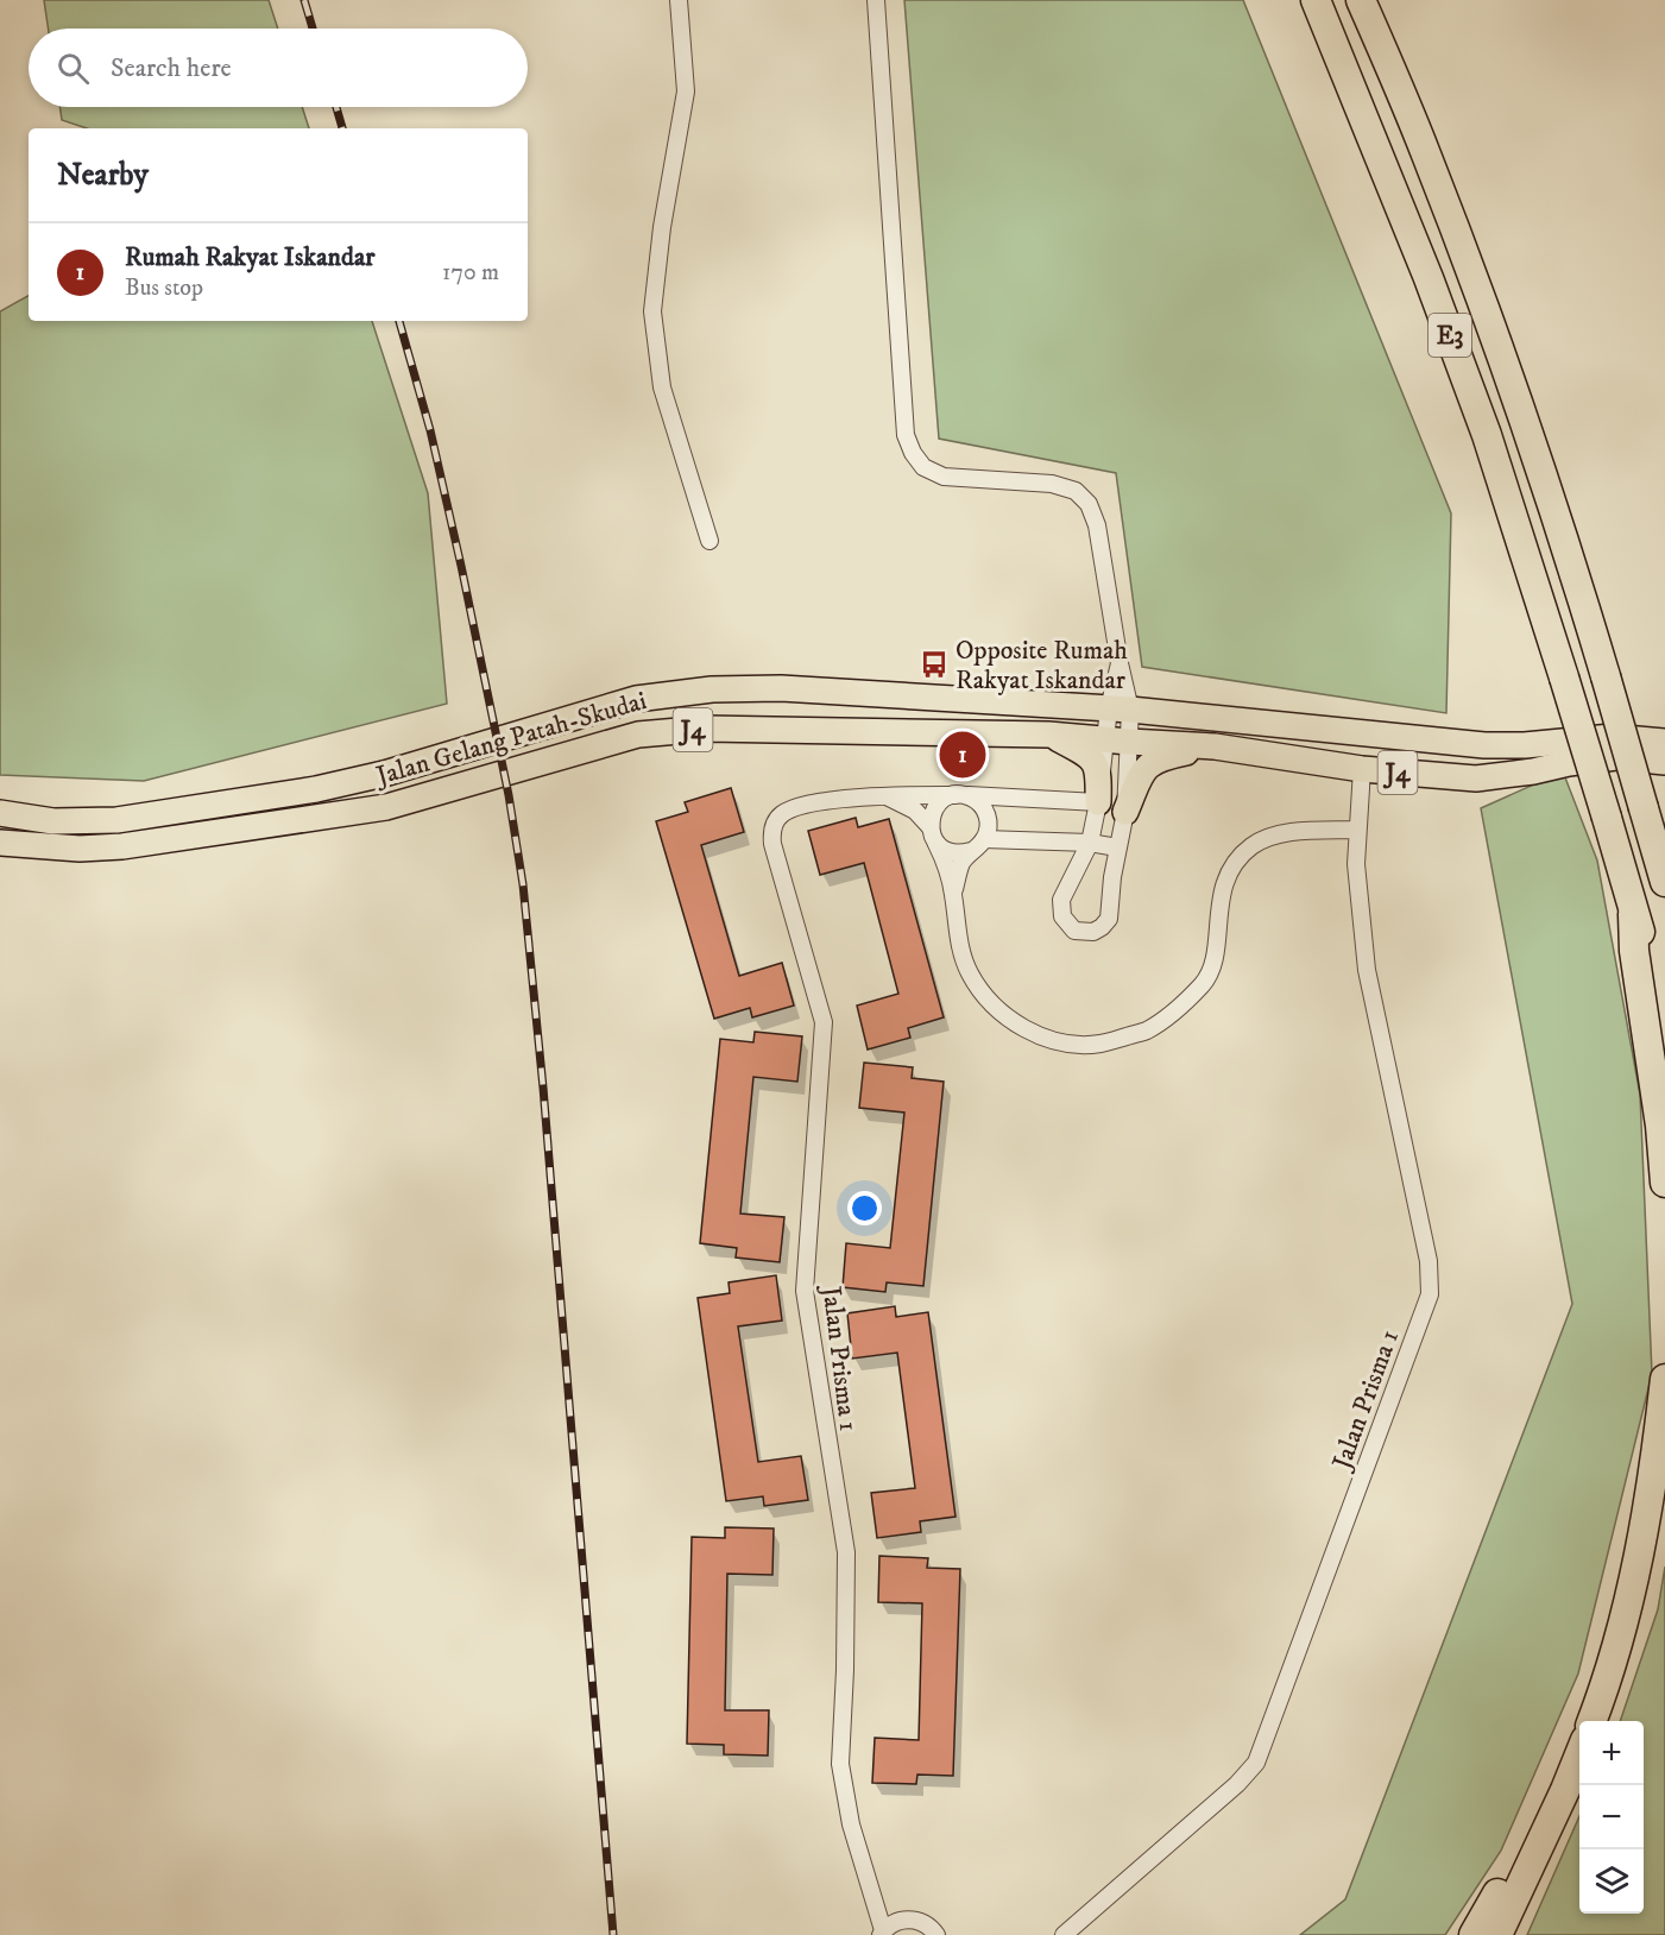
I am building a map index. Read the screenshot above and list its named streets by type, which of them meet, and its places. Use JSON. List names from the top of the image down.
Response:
{
  "streets": {
    "highway": ["E3"],
    "main road": ["J4", "Jalan Gelang Patah-Skudai"],
    "street": ["Jalan Prisma 1"]
  },
  "crossings": [
    ["Jalan Gelang Patah-Skudai", "Jalan Prisma 1"]
  ],
  "places": {
    "bus stop": ["Opposite Rumah Rakyat Iskandar"]
  },
  "page": {
    "search": "Search here",
    "heading": "Nearby",
    "list": [
      {
        "mark": "1",
        "name": "Rumah Rakyat Iskandar",
        "note": "Bus stop",
        "value": "170 m"
      }
    ],
    "pins": "1",
    "map_buttons": ["+", "−"]
  }
}
